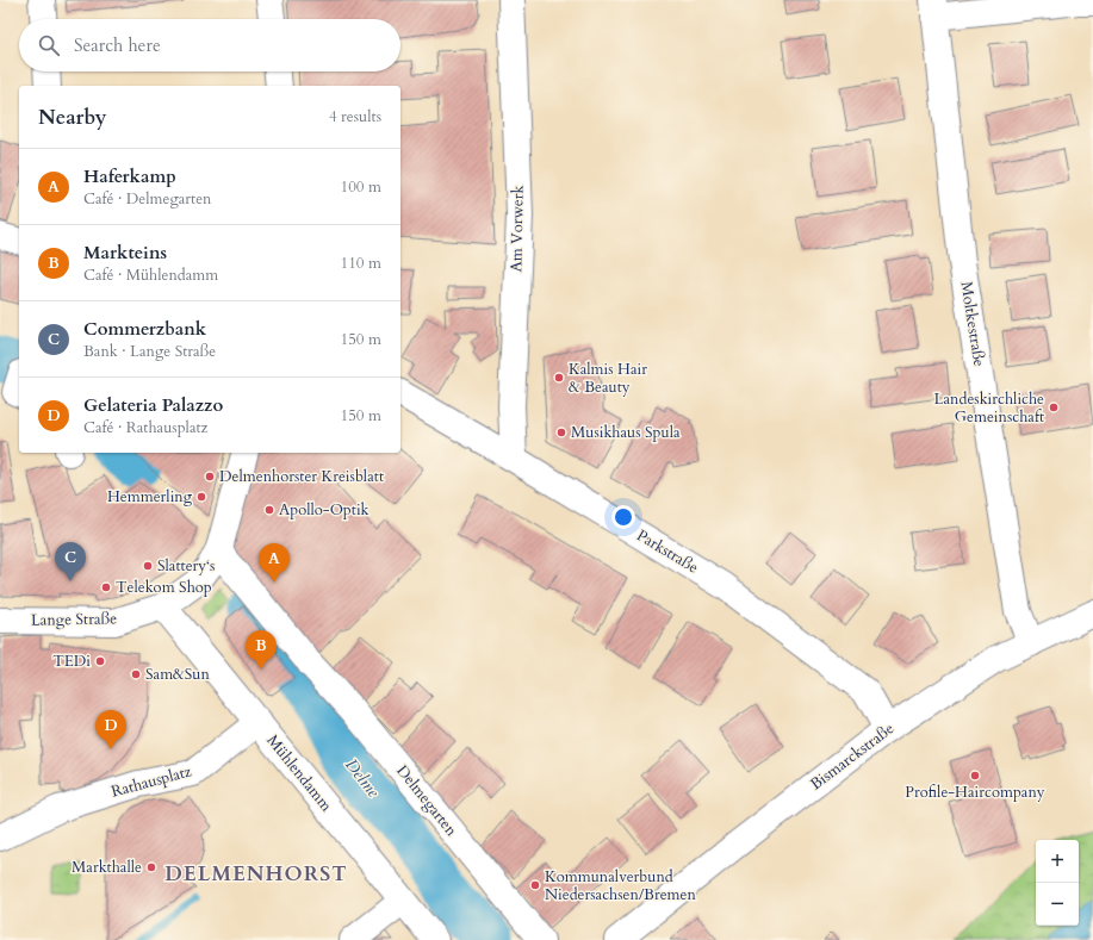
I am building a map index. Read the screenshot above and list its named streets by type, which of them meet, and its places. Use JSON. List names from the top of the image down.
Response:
{
  "streets": {
    "street": [
      "Am Vorwerk",
      "Moltkestraße",
      "Parkstraße",
      "Lange Straße",
      "Bismarckstraße",
      "Mühlendamm",
      "Rathausplatz",
      "Delmegarten"
    ]
  },
  "crossings": [
    ["Am Vorwerk", "Parkstraße"],
    ["Moltkestraße", "Bismarckstraße"],
    ["Parkstraße", "Bismarckstraße"],
    ["Lange Straße", "Mühlendamm"],
    ["Lange Straße", "Delmegarten"],
    ["Mühlendamm", "Rathausplatz"]
  ],
  "districts": ["DELMENHORST"],
  "water": ["Delme"],
  "places": [
    "Kalmis Hair & Beauty",
    "Landeskirchliche Gemeinschaft",
    "Musikhaus Spula",
    "Delmenhorster Kreisblatt",
    "Hemmerling",
    "Apollo-Optik",
    "Slattery‘s",
    "Telekom Shop",
    "TEDi",
    "Sam&Sun",
    "Profile-Haircompany",
    "Markthalle",
    "Kommunalverbund Niedersachsen/Bremen"
  ],
  "page": {
    "search": "Search here",
    "heading": ["Nearby", "4 results"],
    "list": [
      {
        "mark": "A",
        "name": "Haferkamp",
        "note": "Café · Delmegarten",
        "value": "100 m"
      },
      {
        "mark": "B",
        "name": "Markteins",
        "note": "Café · Mühlendamm",
        "value": "110 m"
      },
      {
        "mark": "C",
        "name": "Commerzbank",
        "note": "Bank · Lange Straße",
        "value": "150 m"
      },
      {
        "mark": "D",
        "name": "Gelateria Palazzo",
        "note": "Café · Rathausplatz",
        "value": "150 m"
      }
    ],
    "pins": [
      "C",
      "A",
      "B",
      "D"
    ],
    "map_buttons": ["+", "−"]
  }
}
